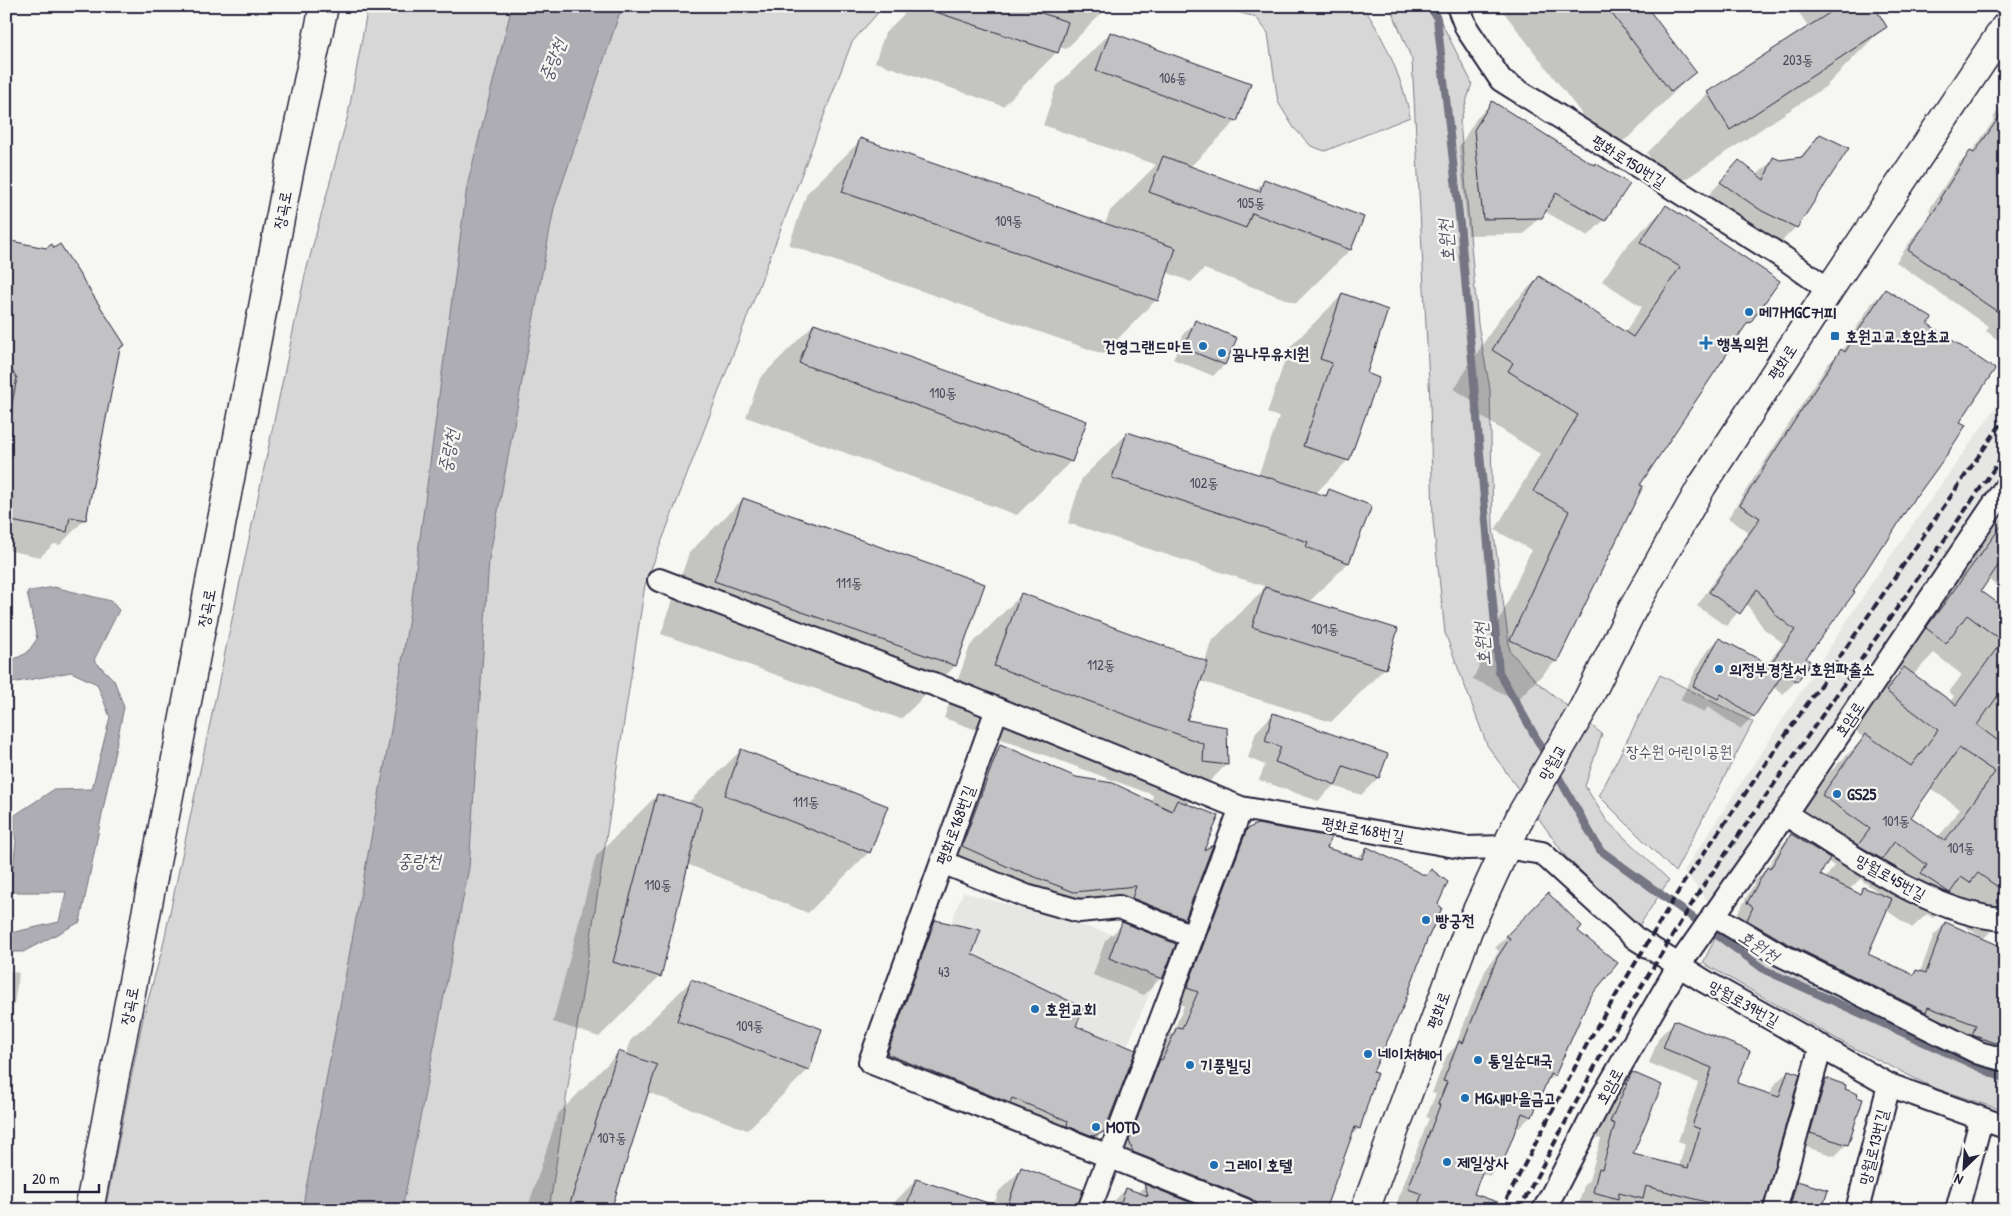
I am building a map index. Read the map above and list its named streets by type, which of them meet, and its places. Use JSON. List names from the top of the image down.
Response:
{
  "streets": {
    "main road": ["장곡로", "평화로", "망월교"],
    "street": [
      "평화로150번길",
      "호암로",
      "평화로168번길",
      "망월로45번길",
      "망월로39번길",
      "망월로13번길"
    ]
  },
  "crossings": [
    ["평화로150번길", "평화로"],
    ["평화로", "망월교"],
    ["평화로", "평화로168번길"],
    ["평화로", "망월로39번길"],
    ["호암로", "망월로45번길"],
    ["호암로", "망월로39번길"],
    ["평화로168번길", "망월로39번길"],
    ["망월로39번길", "망월로13번길"]
  ],
  "water": ["중랑천", "호원천"],
  "parks": ["장수원 어린이공원"],
  "places": {
    "other": [
      "메가MGC커피",
      "건영그랜드마트",
      "꿈나무유치원",
      "의정부경찰서 호원파출소",
      "GS25",
      "빵궁전",
      "호원교회",
      "네이처헤어",
      "통일순대국",
      "기풍빌딩",
      "MG새마을금고",
      "MOTD",
      "제일상사",
      "그레이 호텔"
    ],
    "transit": ["호원고교.호암초교"],
    "health": ["행복의원"]
  },
  "house_numbers": [
    "203동",
    "106동",
    "105동",
    "109동",
    "110동",
    "102동",
    "111동",
    "101동",
    "112동",
    "111동",
    "101동",
    "101동",
    "110동",
    "43",
    "109동",
    "107동"
  ],
  "scale_bar": "20 m",
  "north": "bottom left"
}
